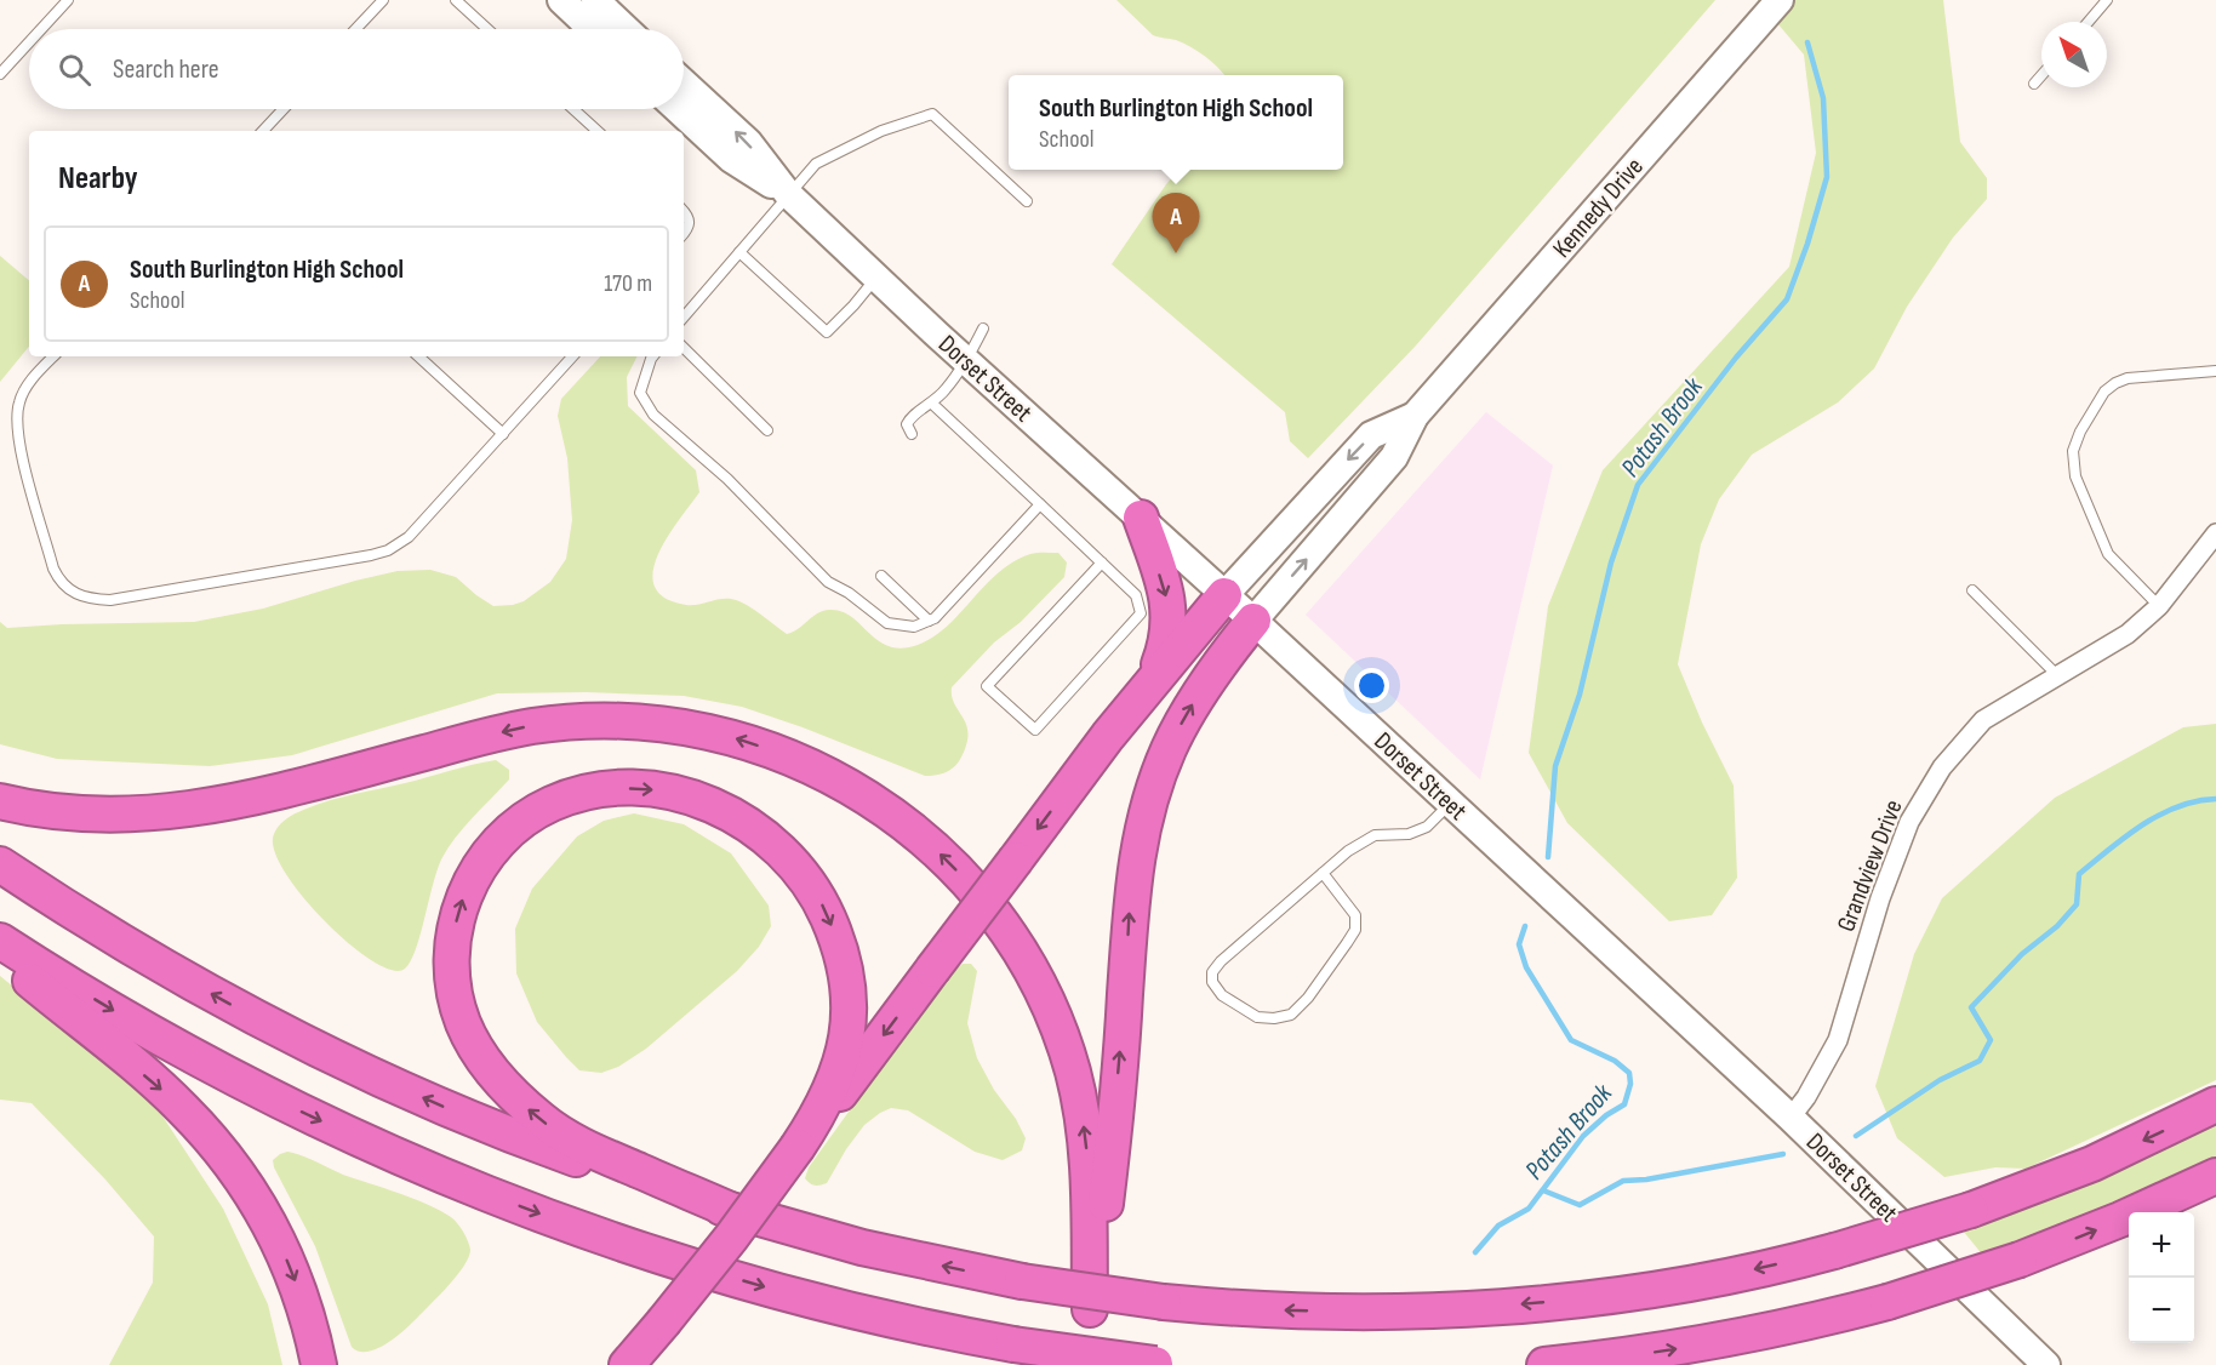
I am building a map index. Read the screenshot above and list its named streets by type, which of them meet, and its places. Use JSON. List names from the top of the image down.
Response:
{
  "streets": {
    "main road": ["Kennedy Drive", "Dorset Street"],
    "street": ["Grandview Drive"]
  },
  "crossings": [
    ["Kennedy Drive", "Dorset Street"],
    ["Dorset Street", "Grandview Drive"]
  ],
  "water": ["Potash Brook"],
  "north": "top left",
  "page": {
    "search": "Search here",
    "popup": ["South Burlington High School", "School"],
    "heading": "Nearby",
    "pins": "A",
    "list": [
      {
        "mark": "A",
        "name": "South Burlington High School",
        "note": "School",
        "value": "170 m"
      }
    ],
    "map_buttons": ["+", "−"]
  }
}
